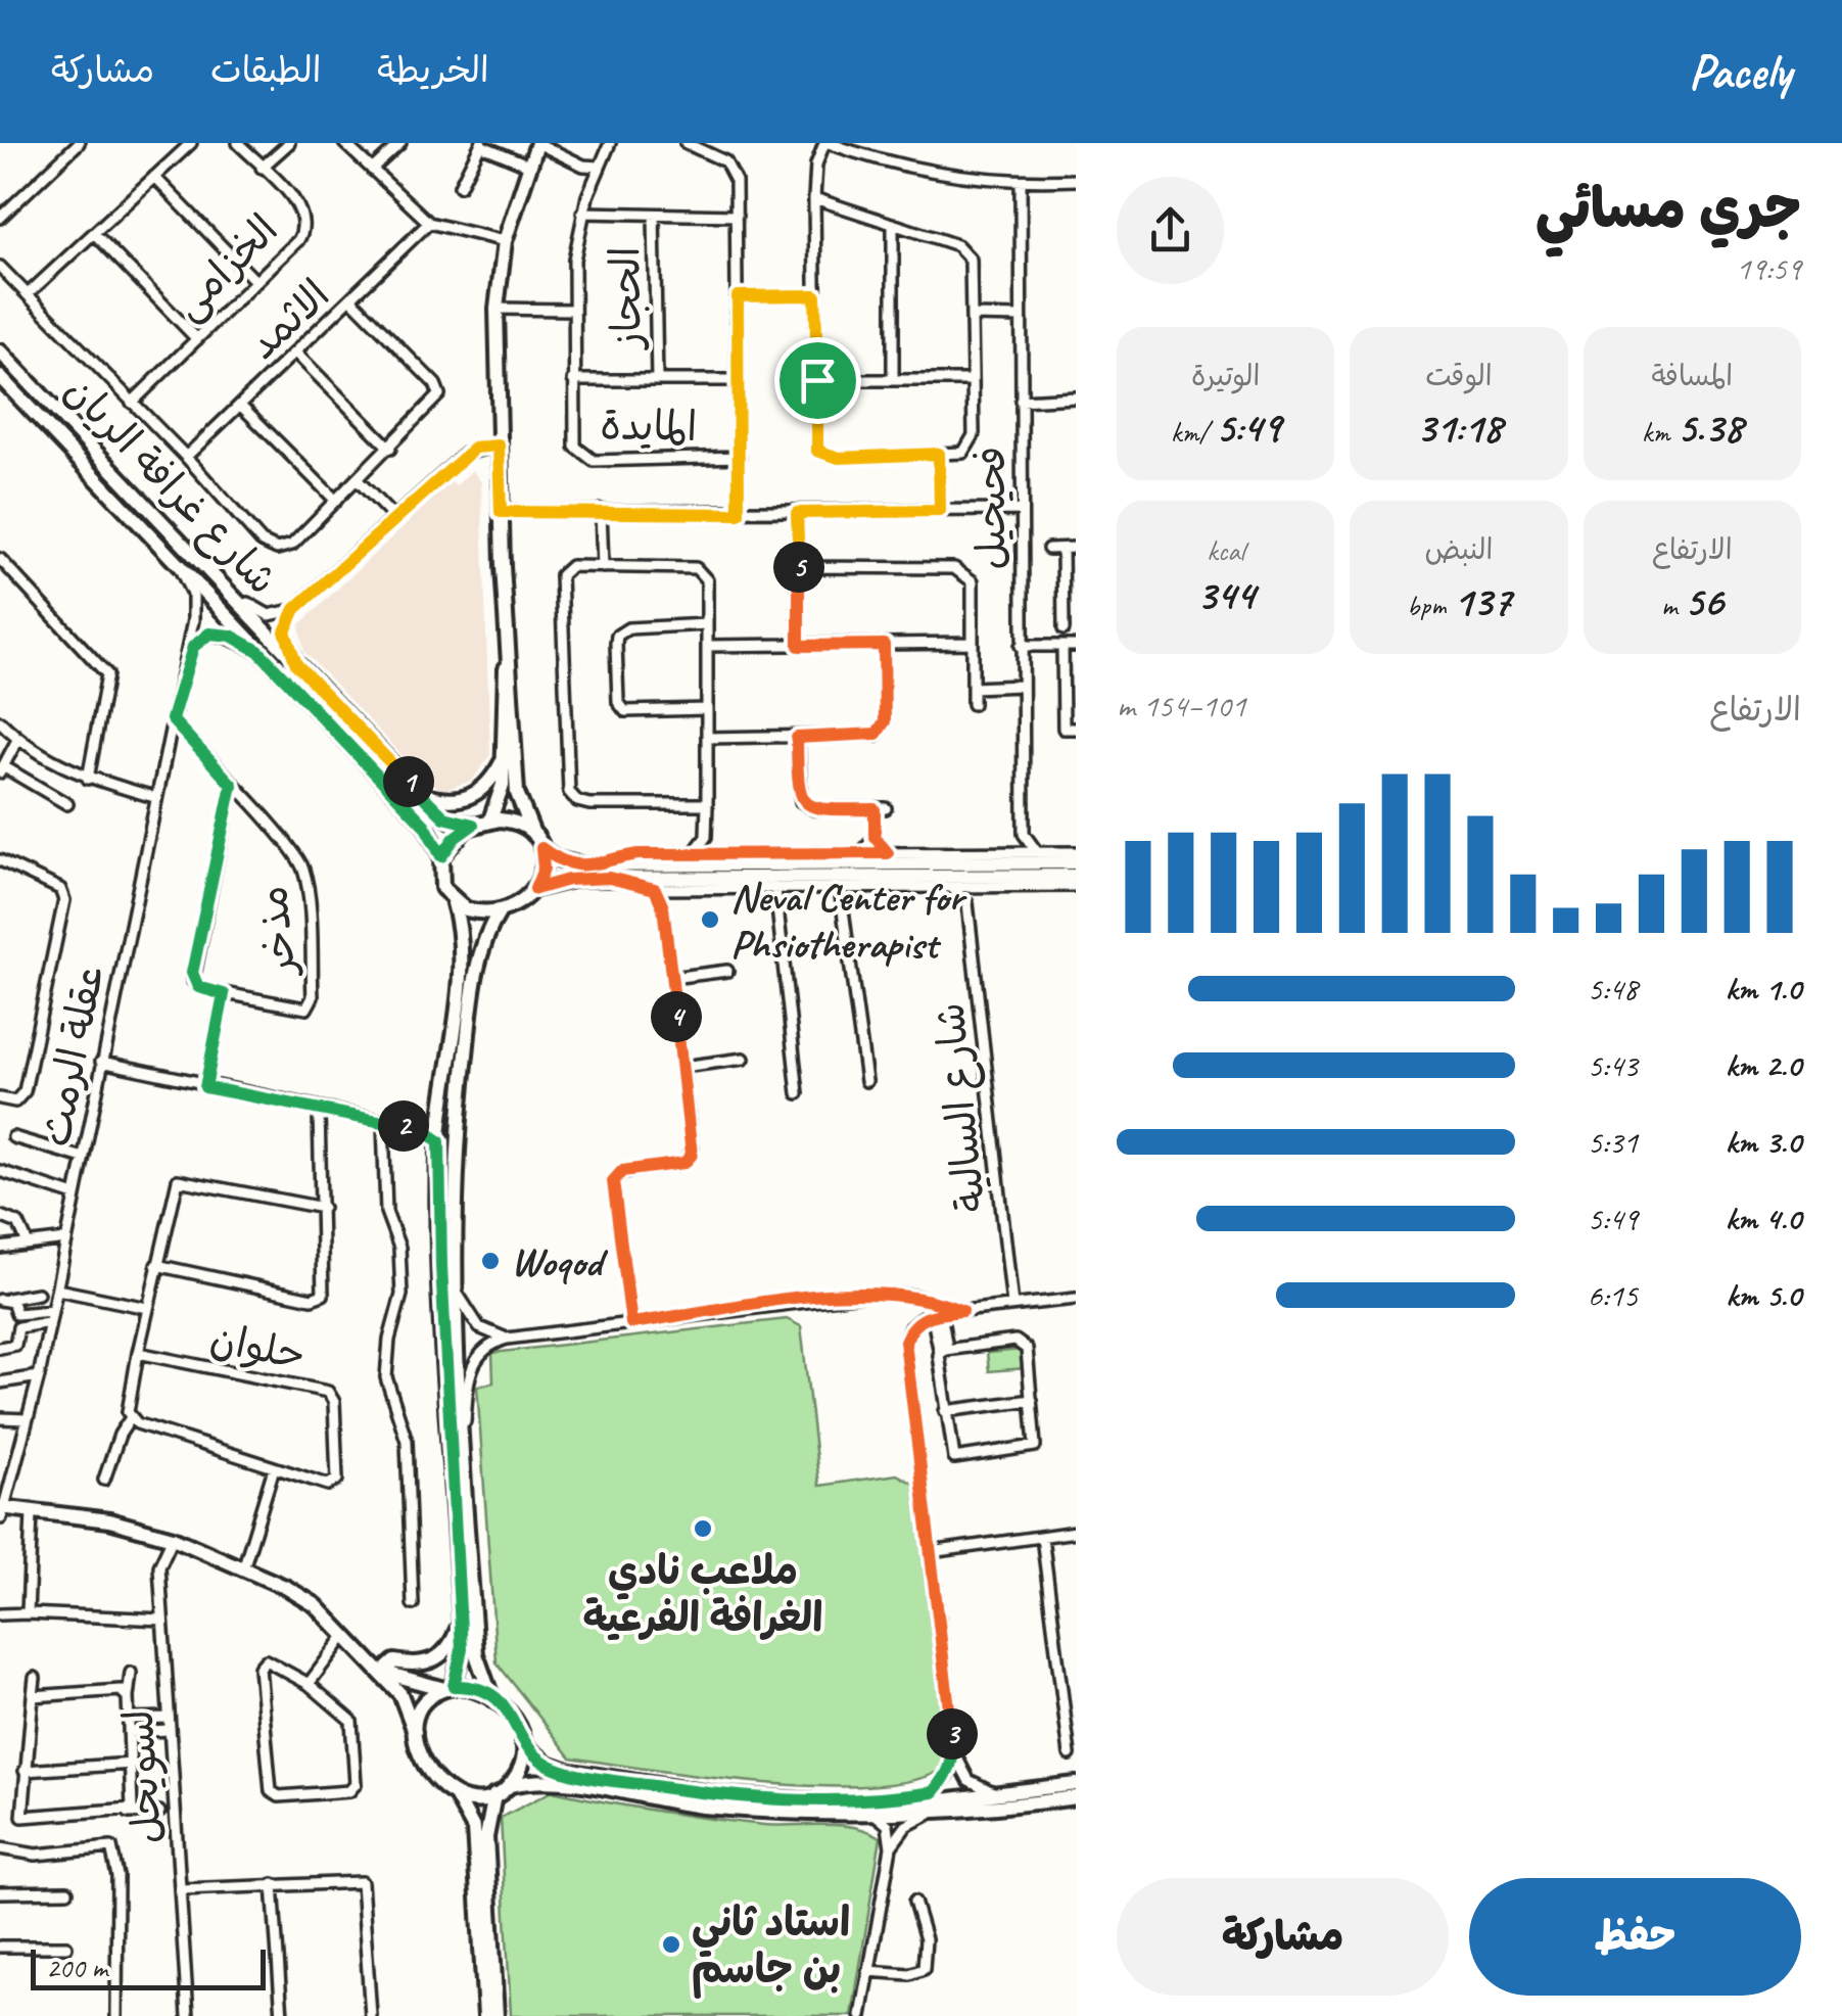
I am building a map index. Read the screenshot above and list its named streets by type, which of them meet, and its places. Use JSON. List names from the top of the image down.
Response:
{
  "streets": {
    "street": [
      "الخزامى",
      "الحجاز",
      "الاثمد",
      "المايدة",
      "شارع غرافة الريان",
      "فحيحيل",
      "مذخر",
      "عقلة الرمث",
      "شارع السالية",
      "حلوان",
      "لسويحل"
    ]
  },
  "crossings": [
    ["شارع غرافة الريان", "عقلة الرمث"],
    ["مذخر", "عقلة الرمث"]
  ],
  "places": [
    "Neval Center for Phsiotherapist",
    "Woqod",
    "ملاعب نادي الغرافة الفرعية",
    "استاد ثاني بن جاسم"
  ],
  "scale_bar": "200 m",
  "page": {
    "header": "Pacely",
    "nav": ["الخريطة", "الطبقات", "مشاركة"],
    "heading": ["جري مسائي", "19:59"],
    "stats": [
      ["المسافة", "5.38 km"],
      ["الوقت", "31:18"],
      ["الوتيرة", "5:49 /km"],
      ["الارتفاع", "56 m"],
      ["النبض", "137 bpm"],
      ["kcal", "344"]
    ],
    "pins": [
      "5",
      "1",
      "4",
      "2",
      "3"
    ],
    "chart": ["الارتفاع", "101–154 m"],
    "list": [
      {
        "name": "1.0 km",
        "note": "5:48"
      },
      {
        "name": "2.0 km",
        "note": "5:43"
      },
      {
        "name": "3.0 km",
        "note": "5:31"
      },
      {
        "name": "4.0 km",
        "note": "5:49"
      },
      {
        "name": "5.0 km",
        "note": "6:15"
      }
    ],
    "buttons": ["حفظ", "مشاركة"],
    "scale": "200 m"
  }
}
